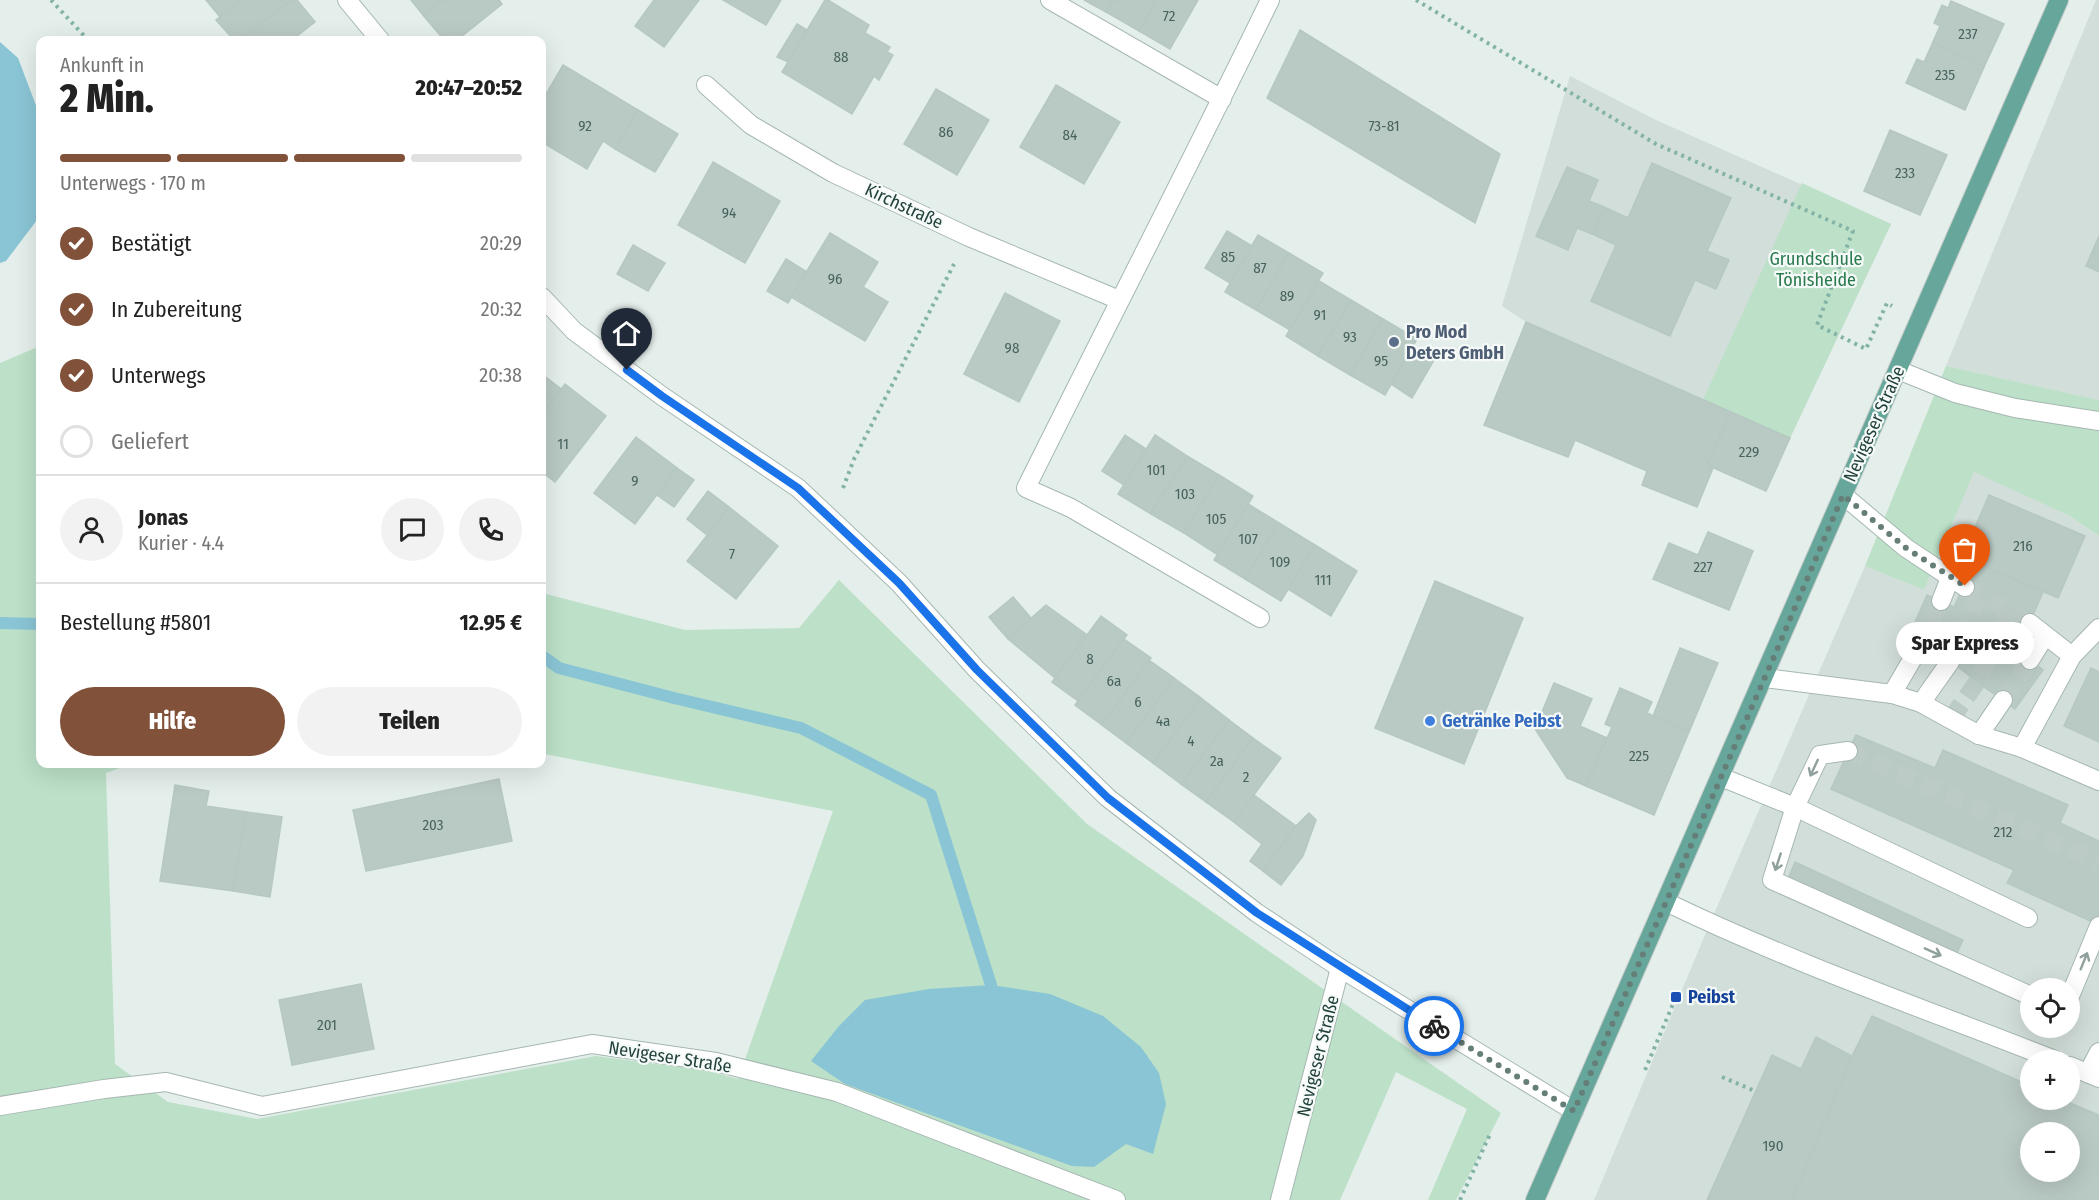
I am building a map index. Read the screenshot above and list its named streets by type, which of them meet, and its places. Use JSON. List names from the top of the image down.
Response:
{
  "streets": {
    "main road": ["Nevigeser Straße"],
    "street": ["Kirchstraße"]
  },
  "parks": ["Grundschule Tönisheide"],
  "places": {
    "other": ["Pro Mod Deters GmbH", "Spar Express", "Getränke Peibst"],
    "transit": ["Peibst"]
  },
  "house_numbers": [
    "72",
    "237",
    "88",
    "235",
    "92",
    "73-81",
    "86",
    "84",
    "233",
    "94",
    "85",
    "87",
    "96",
    "89",
    "91",
    "93",
    "98",
    "95",
    "11",
    "229",
    "101",
    "9",
    "103",
    "105",
    "107",
    "216",
    "7",
    "109",
    "227",
    "111",
    "8",
    "6a",
    "6",
    "4a",
    "4",
    "225",
    "2a",
    "2",
    "203",
    "212",
    "201",
    "190"
  ],
  "page": {
    "heading": ["2 Min.", "Ankunft in", "20:47–20:52"],
    "panel": [
      "Jonas",
      "Kurier · 4.4",
      "Bestellung #5801",
      "12.95 €"
    ],
    "bar": "Unterwegs · 170 m",
    "list": [
      ["Bestätigt", "20:29"],
      ["In Zubereitung", "20:32"],
      ["Unterwegs", "20:38"],
      "Geliefert"
    ],
    "bubble": "Spar Express",
    "buttons": ["Hilfe", "Teilen"],
    "map_buttons": ["+", "−"]
  }
}
